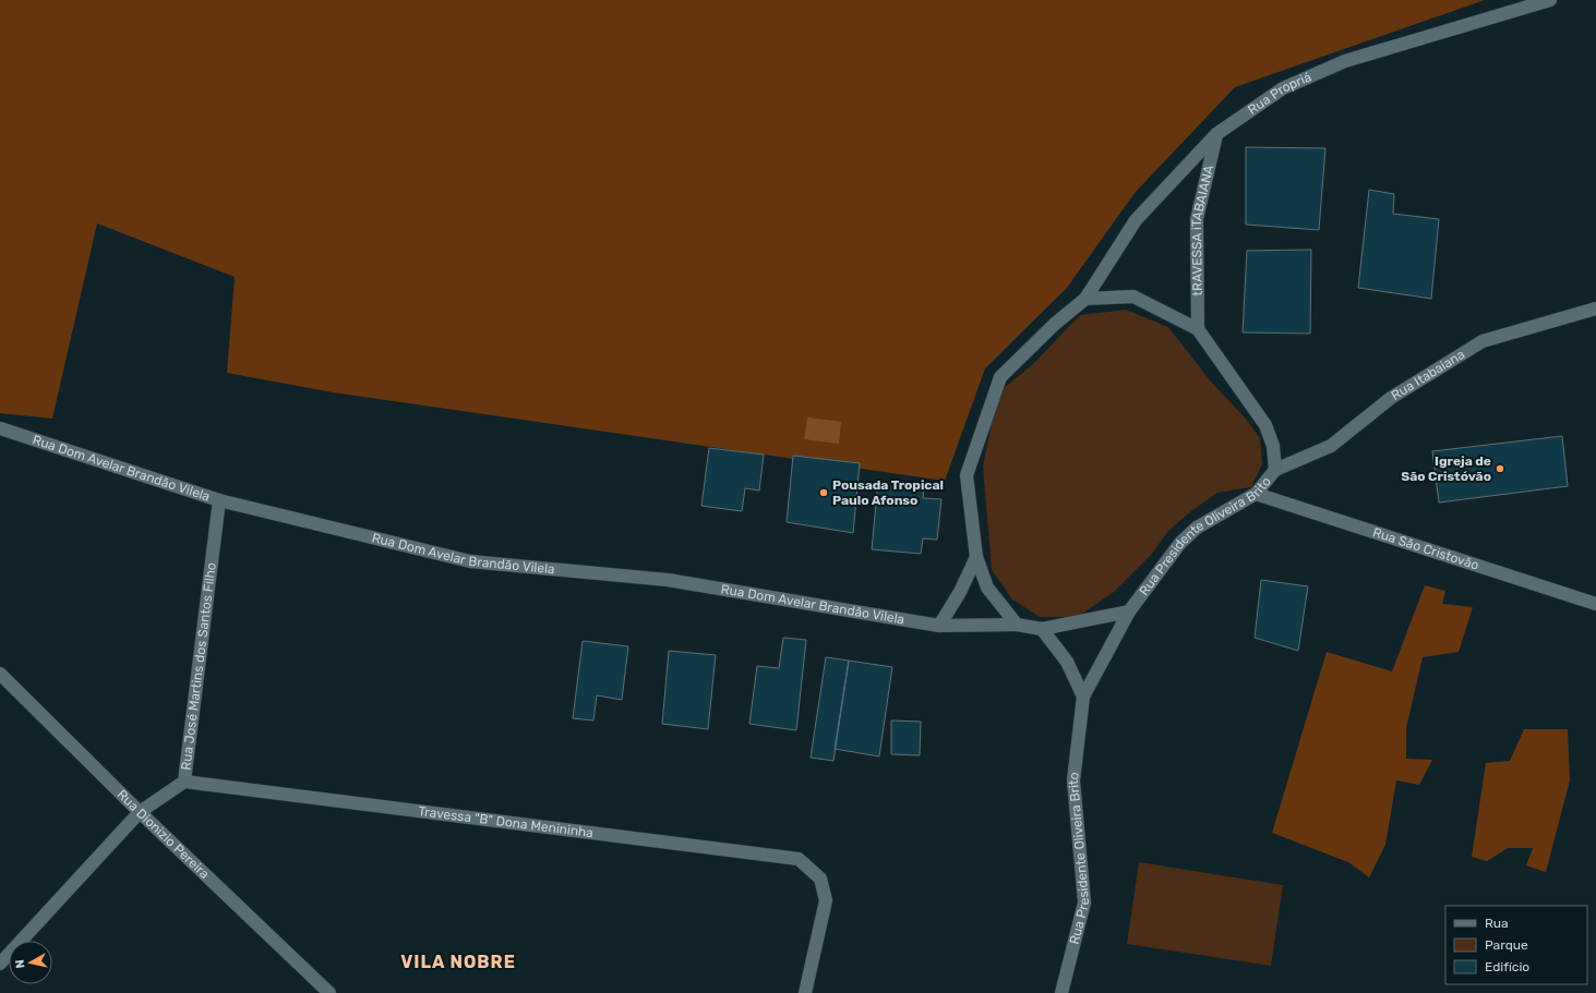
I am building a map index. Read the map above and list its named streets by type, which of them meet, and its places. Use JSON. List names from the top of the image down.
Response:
{
  "streets": {
    "street": [
      "Rua Propriá",
      "tRAVESSA iTABAIANA",
      "Rua Itabaiana",
      "Rua Dom Avelar Brandão Vilela",
      "Rua Presidente Oliveira Brito",
      "Rua São Cristovão",
      "Rua José Martins dos Santos Filho",
      "Travessa \"B\" Dona Menininha",
      "Rua Dionizio Pereira"
    ]
  },
  "crossings": [
    ["Rua Propriá", "tRAVESSA iTABAIANA"],
    ["Rua Propriá", "Rua Presidente Oliveira Brito"],
    ["tRAVESSA iTABAIANA", "Rua Presidente Oliveira Brito"],
    ["Rua Itabaiana", "Rua Presidente Oliveira Brito"],
    ["Rua Dom Avelar Brandão Vilela", "Rua José Martins dos Santos Filho"],
    ["Rua Presidente Oliveira Brito", "Rua São Cristovão"],
    ["Rua José Martins dos Santos Filho", "Travessa \"B\" Dona Menininha"],
    ["Rua José Martins dos Santos Filho", "Rua Dionizio Pereira"]
  ],
  "districts": ["VILA NOBRE"],
  "places": ["Igreja de São Cristóvão", "Pousada Tropical Paulo Afonso"],
  "legend": ["Rua", "Parque", "Edifício"],
  "north": "left"
}
